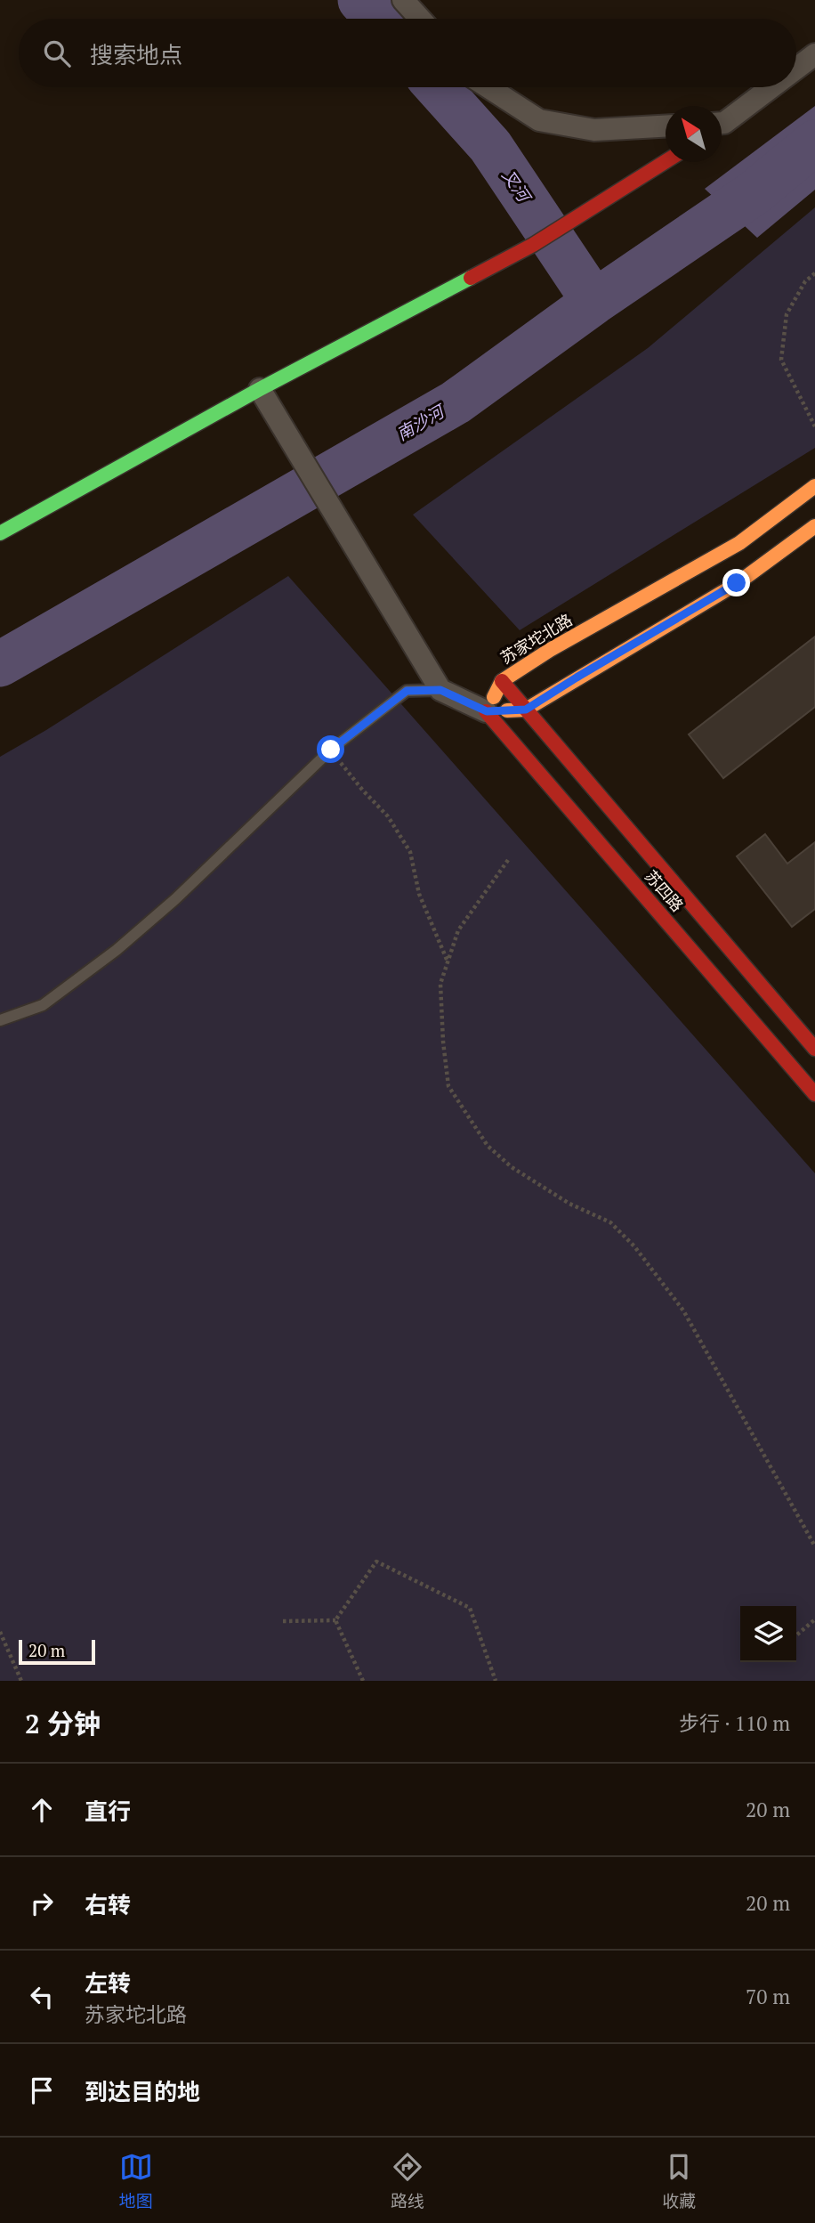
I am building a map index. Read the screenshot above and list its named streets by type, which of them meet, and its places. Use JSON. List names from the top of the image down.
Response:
{
  "streets": {
    "street": ["苏家坨北路", "苏四路"]
  },
  "crossings": [
    ["苏家坨北路", "苏四路"]
  ],
  "water": ["叉河", "南沙河"],
  "scale_bar": "20 m",
  "north": "top left",
  "page": {
    "search": "搜索地点",
    "scale": "20 m",
    "heading": ["2 分钟", "步行 · 110 m"],
    "list": [
      ["直行", "20 m"],
      ["右转", "20 m"],
      ["左转", "苏家坨北路", "70 m"],
      "到达目的地"
    ],
    "nav": ["地图", "路线", "收藏"]
  }
}
